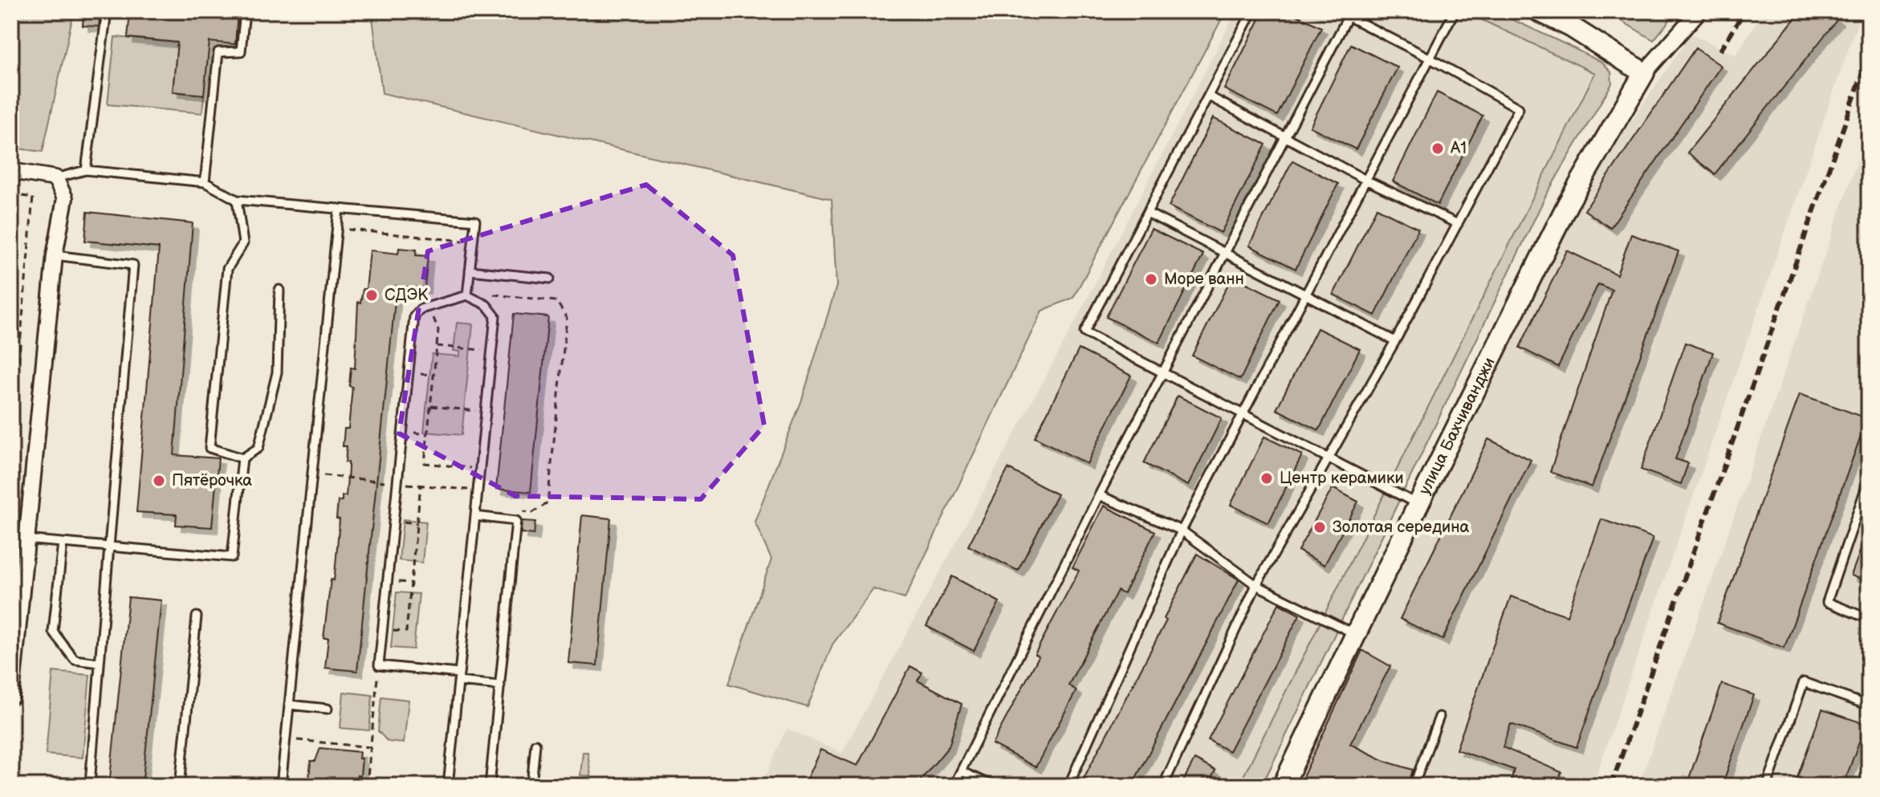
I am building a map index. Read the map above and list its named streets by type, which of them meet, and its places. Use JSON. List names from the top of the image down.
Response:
{
  "streets": {
    "main road": ["улица Бахчиванджи"]
  },
  "places": [
    "A1",
    "Море ванн",
    "СДЭК",
    "Центр керамики",
    "Пятёрочка",
    "Золотая середина"
  ]
}
